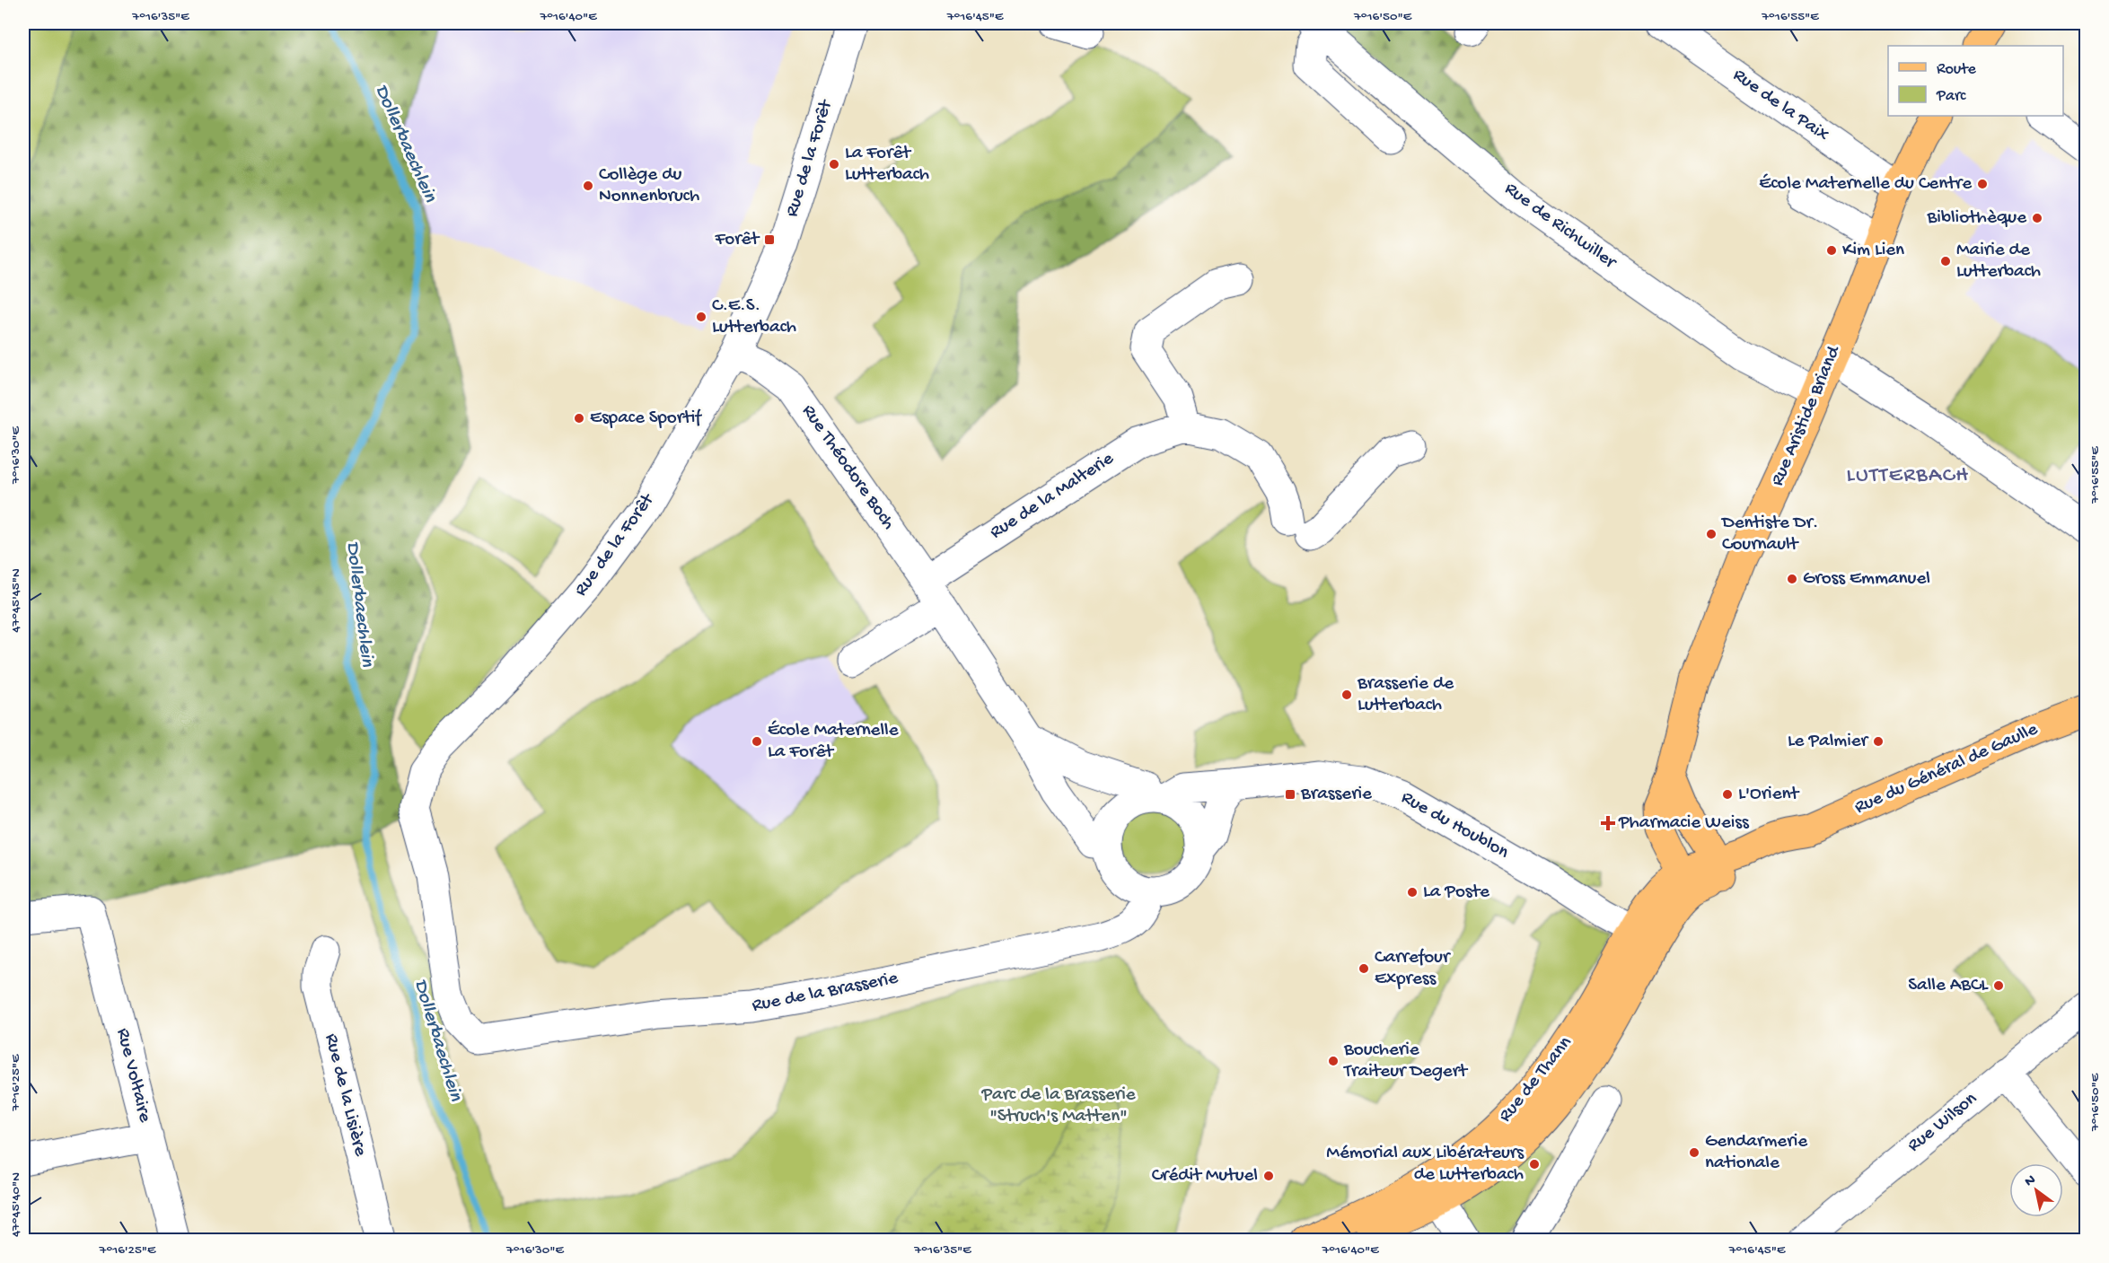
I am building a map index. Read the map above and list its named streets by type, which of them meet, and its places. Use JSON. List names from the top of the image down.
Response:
{
  "streets": {
    "main road": ["Rue Aristide Briand", "Rue du Général de Gaulle", "Rue de Thann"],
    "street": [
      "Rue de la Paix",
      "Rue de la Forêt",
      "Rue de Richwiller",
      "Rue Théodore Boch",
      "Rue de la Malterie",
      "Rue du Houblon",
      "Rue de la Brasserie",
      "Rue Voltaire",
      "Rue de la Lisière",
      "Rue Wilson"
    ]
  },
  "crossings": [
    ["Rue de la Paix", "Rue Aristide Briand"],
    ["Rue de la Forêt", "Rue Théodore Boch"],
    ["Rue de la Forêt", "Rue de la Brasserie"],
    ["Rue de Richwiller", "Rue Aristide Briand"],
    ["Rue Aristide Briand", "Rue du Général de Gaulle"],
    ["Rue Aristide Briand", "Rue de Thann"],
    ["Rue Théodore Boch", "Rue de la Malterie"],
    ["Rue Théodore Boch", "Rue du Houblon"],
    ["Rue Théodore Boch", "Rue de la Brasserie"],
    ["Rue du Général de Gaulle", "Rue de Thann"],
    ["Rue du Houblon", "Rue de la Brasserie"],
    ["Rue du Houblon", "Rue de Thann"]
  ],
  "districts": ["LUTTERBACH"],
  "water": ["Dollerbaechlein"],
  "parks": ["Parc de la Brasserie \"Struch's Matten\""],
  "places": {
    "other": [
      "La Forêt Lutterbach",
      "École Maternelle du Centre",
      "Collège du Nonnenbruch",
      "Bibliothèque",
      "Kim Lien",
      "Mairie de Lutterbach",
      "C.E.S. Lutterbach",
      "Espace Sportif",
      "Dentiste Dr. Cournault",
      "Gross Emmanuel",
      "Brasserie de Lutterbach",
      "École Maternelle La Forêt",
      "Le Palmier",
      "L'Orient",
      "La Poste",
      "Carrefour Express",
      "Salle ABCL",
      "Boucherie Traiteur Degert",
      "Gendarmerie nationale",
      "Mémorial aux Libérateurs de Lutterbach",
      "Crédit Mutuel"
    ],
    "transit": ["Forêt", "Brasserie"],
    "health": ["Pharmacie Weiss"]
  },
  "legend": ["Route", "Parc"],
  "north": "top left",
  "coordinates": [
    "7°16'35\"E",
    "7°16'40\"E",
    "7°16'45\"E",
    "7°16'50\"E",
    "7°16'55\"E",
    "7°16'30\"E",
    "47°45'45\"N",
    "7°16'25\"E",
    "47°45'40\"N"
  ]
}
